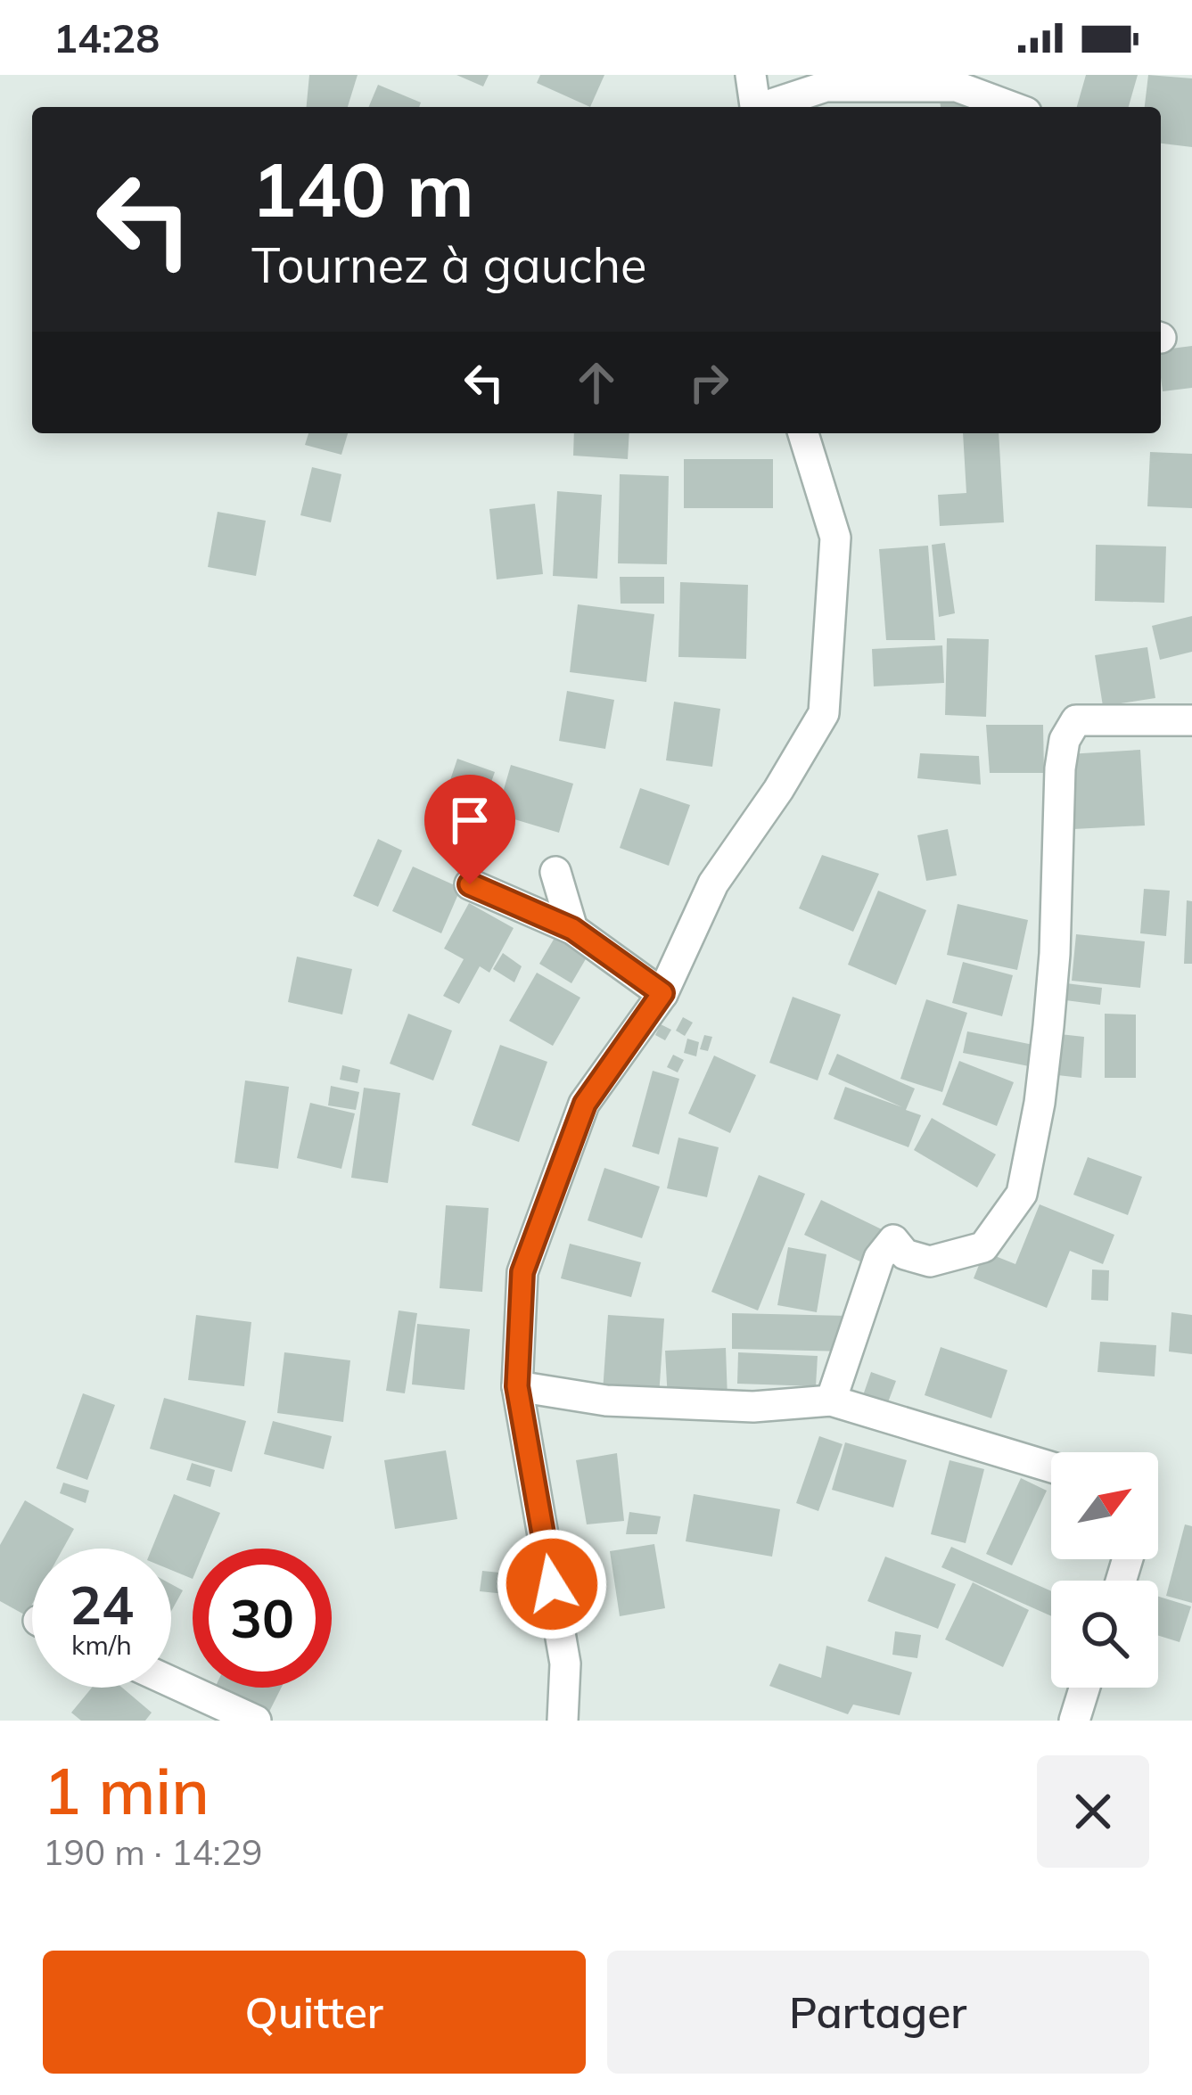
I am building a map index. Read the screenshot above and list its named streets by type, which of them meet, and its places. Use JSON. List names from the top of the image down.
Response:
{
  "north": "top right",
  "page": {
    "status": "14:28",
    "turn": ["140 m", "Tournez à gauche"],
    "speed": "24 km/h",
    "limit": "30",
    "heading": ["1 min", "190 m · 14:29"],
    "buttons": ["Quitter", "Partager"]
  }
}
